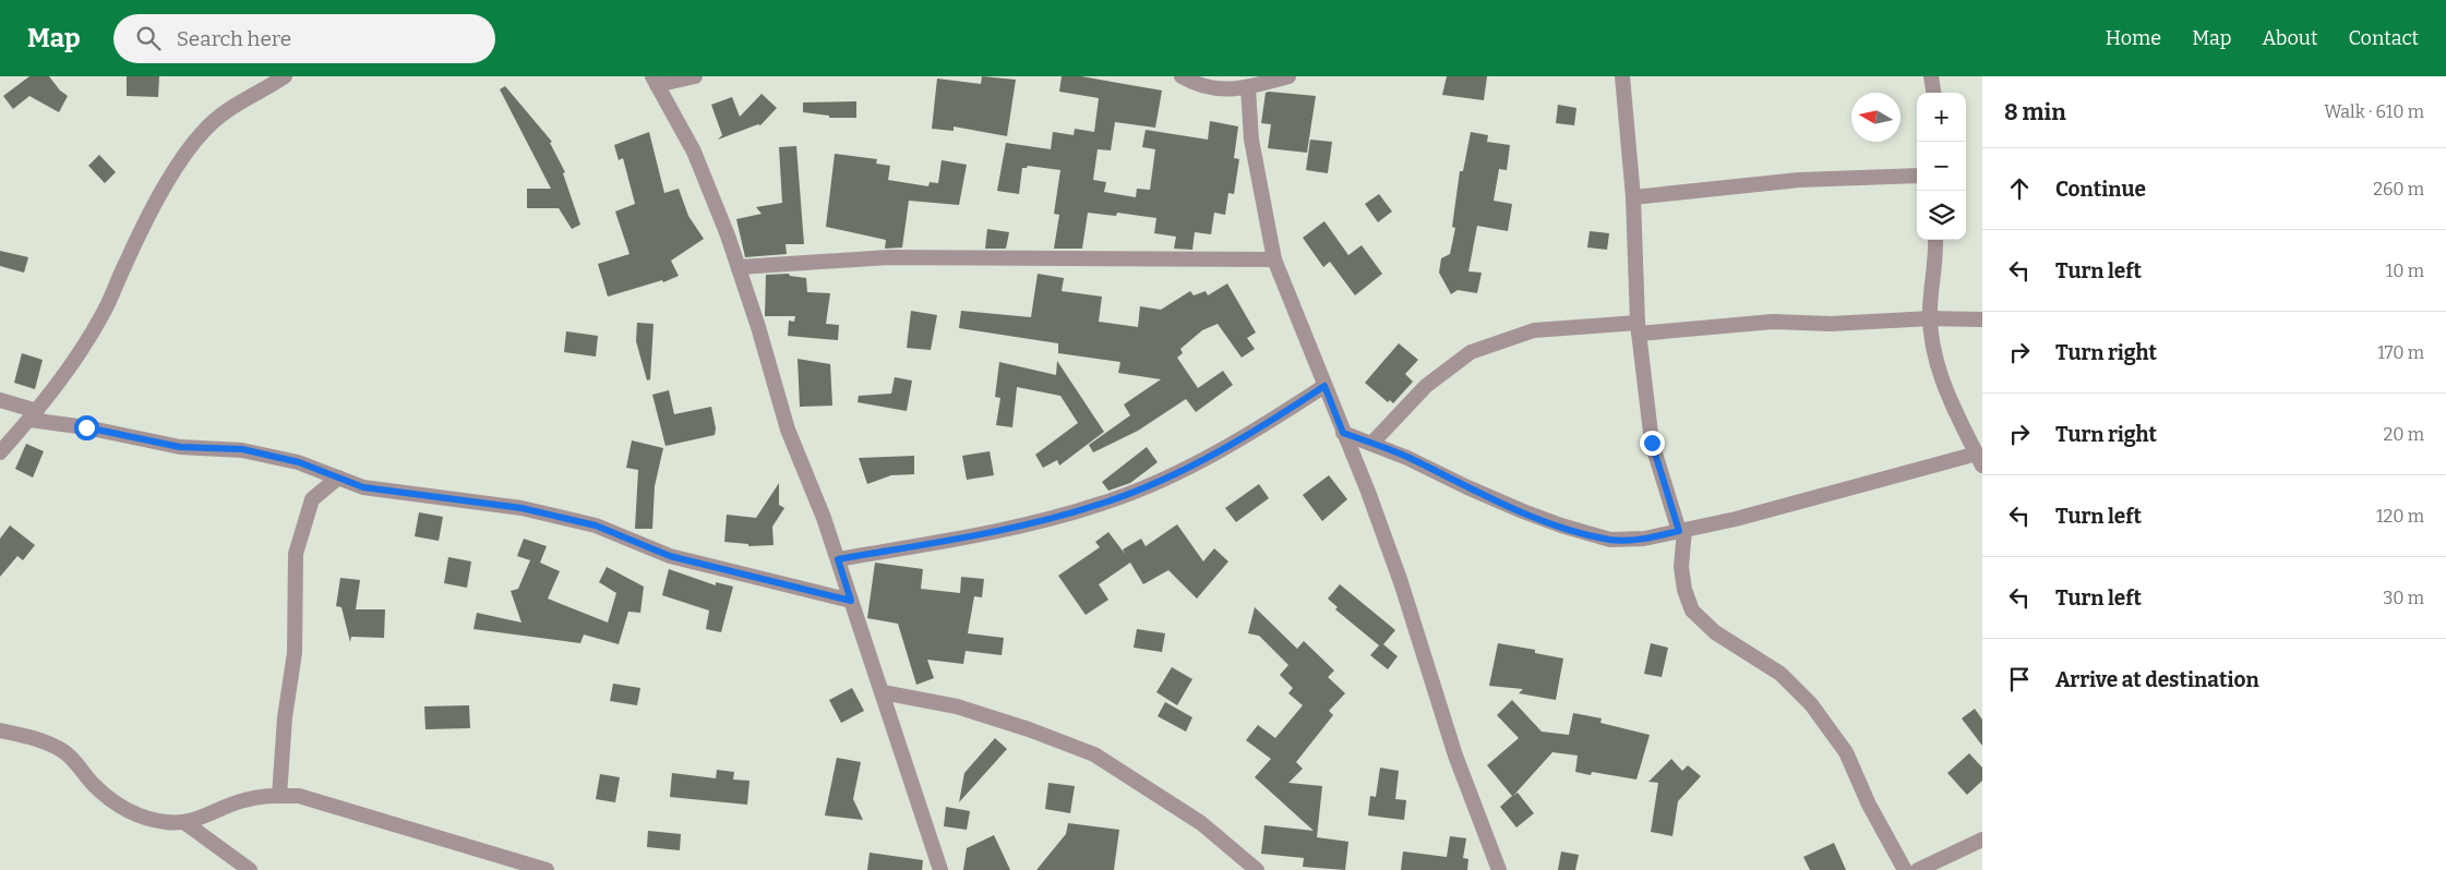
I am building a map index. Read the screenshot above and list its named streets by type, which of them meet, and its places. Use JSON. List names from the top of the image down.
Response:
{
  "north": "left",
  "page": {
    "header": "Map",
    "search": "Search here",
    "nav": [
      "Home",
      "Map",
      "About",
      "Contact"
    ],
    "heading": ["8 min", "Walk · 610 m"],
    "map_buttons": ["+", "−"],
    "list": [
      ["Continue", "260 m"],
      ["Turn left", "10 m"],
      ["Turn right", "170 m"],
      ["Turn right", "20 m"],
      ["Turn left", "120 m"],
      ["Turn left", "30 m"],
      "Arrive at destination"
    ]
  }
}
